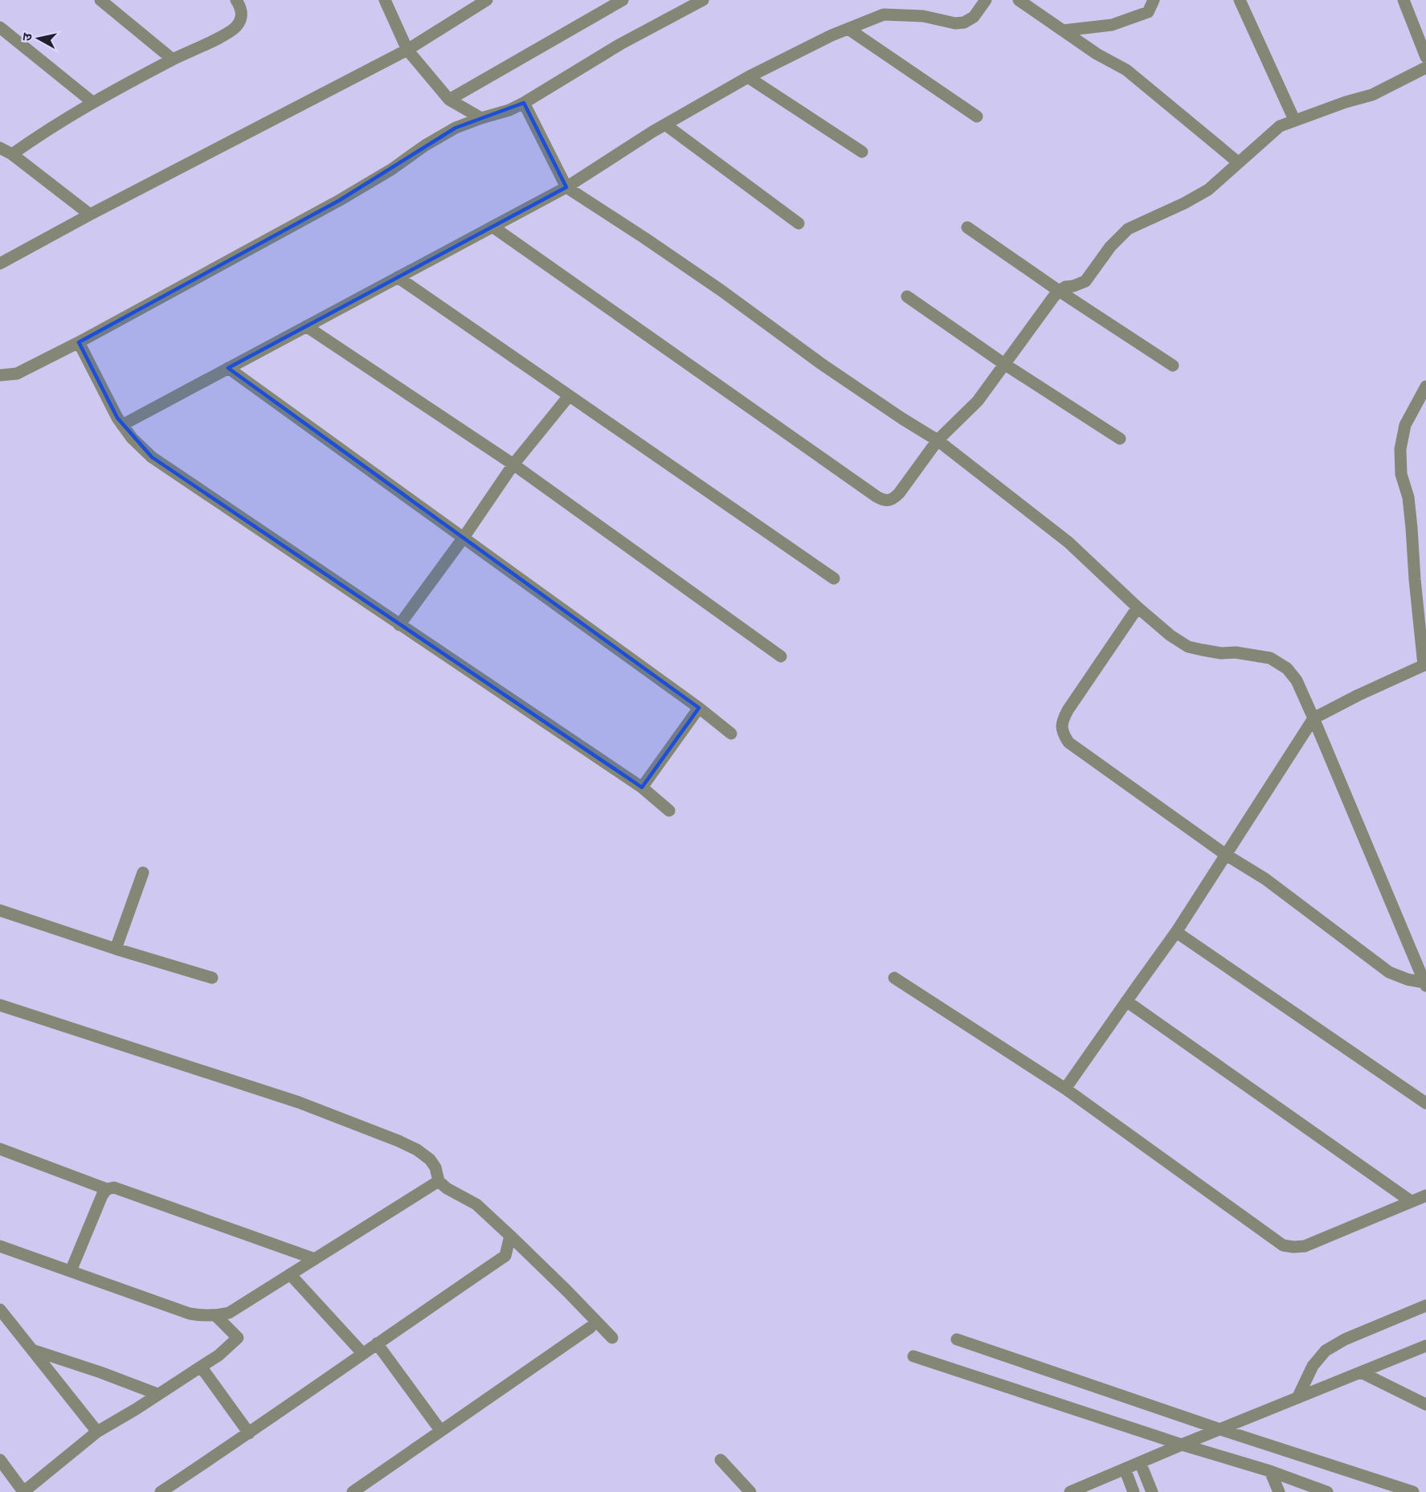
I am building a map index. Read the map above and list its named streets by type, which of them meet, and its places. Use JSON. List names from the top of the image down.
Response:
{
  "north": "left"
}
